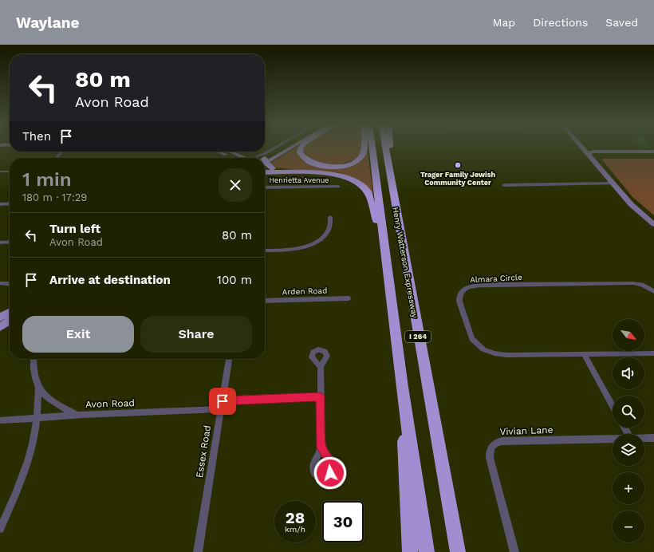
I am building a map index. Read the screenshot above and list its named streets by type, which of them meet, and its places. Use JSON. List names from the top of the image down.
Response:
{
  "streets": {
    "highway": ["Henry Watterson Expressway", "I 264"],
    "street": [
      "Henrietta Avenue",
      "Almara Circle",
      "Arden Road",
      "Avon Road",
      "Vivian Lane",
      "Essex Road"
    ]
  },
  "crossings": [
    ["Avon Road", "Essex Road"]
  ],
  "places": ["Trager Family Jewish Community Center"],
  "north": "bottom right",
  "page": {
    "header": "Waylane",
    "nav": ["Map", "Directions", "Saved"],
    "turn": ["80 m", "Avon Road"],
    "then": "Then",
    "heading": ["1 min", "180 m · 17:29"],
    "list": [
      {
        "name": "Turn left",
        "note": "Avon Road",
        "value": "80 m"
      },
      {
        "name": "Arrive at destination",
        "value": "100 m"
      }
    ],
    "buttons": ["Exit", "Share"],
    "map_buttons": ["+", "−"],
    "speed": "28 km/h",
    "limit": "30"
  }
}
